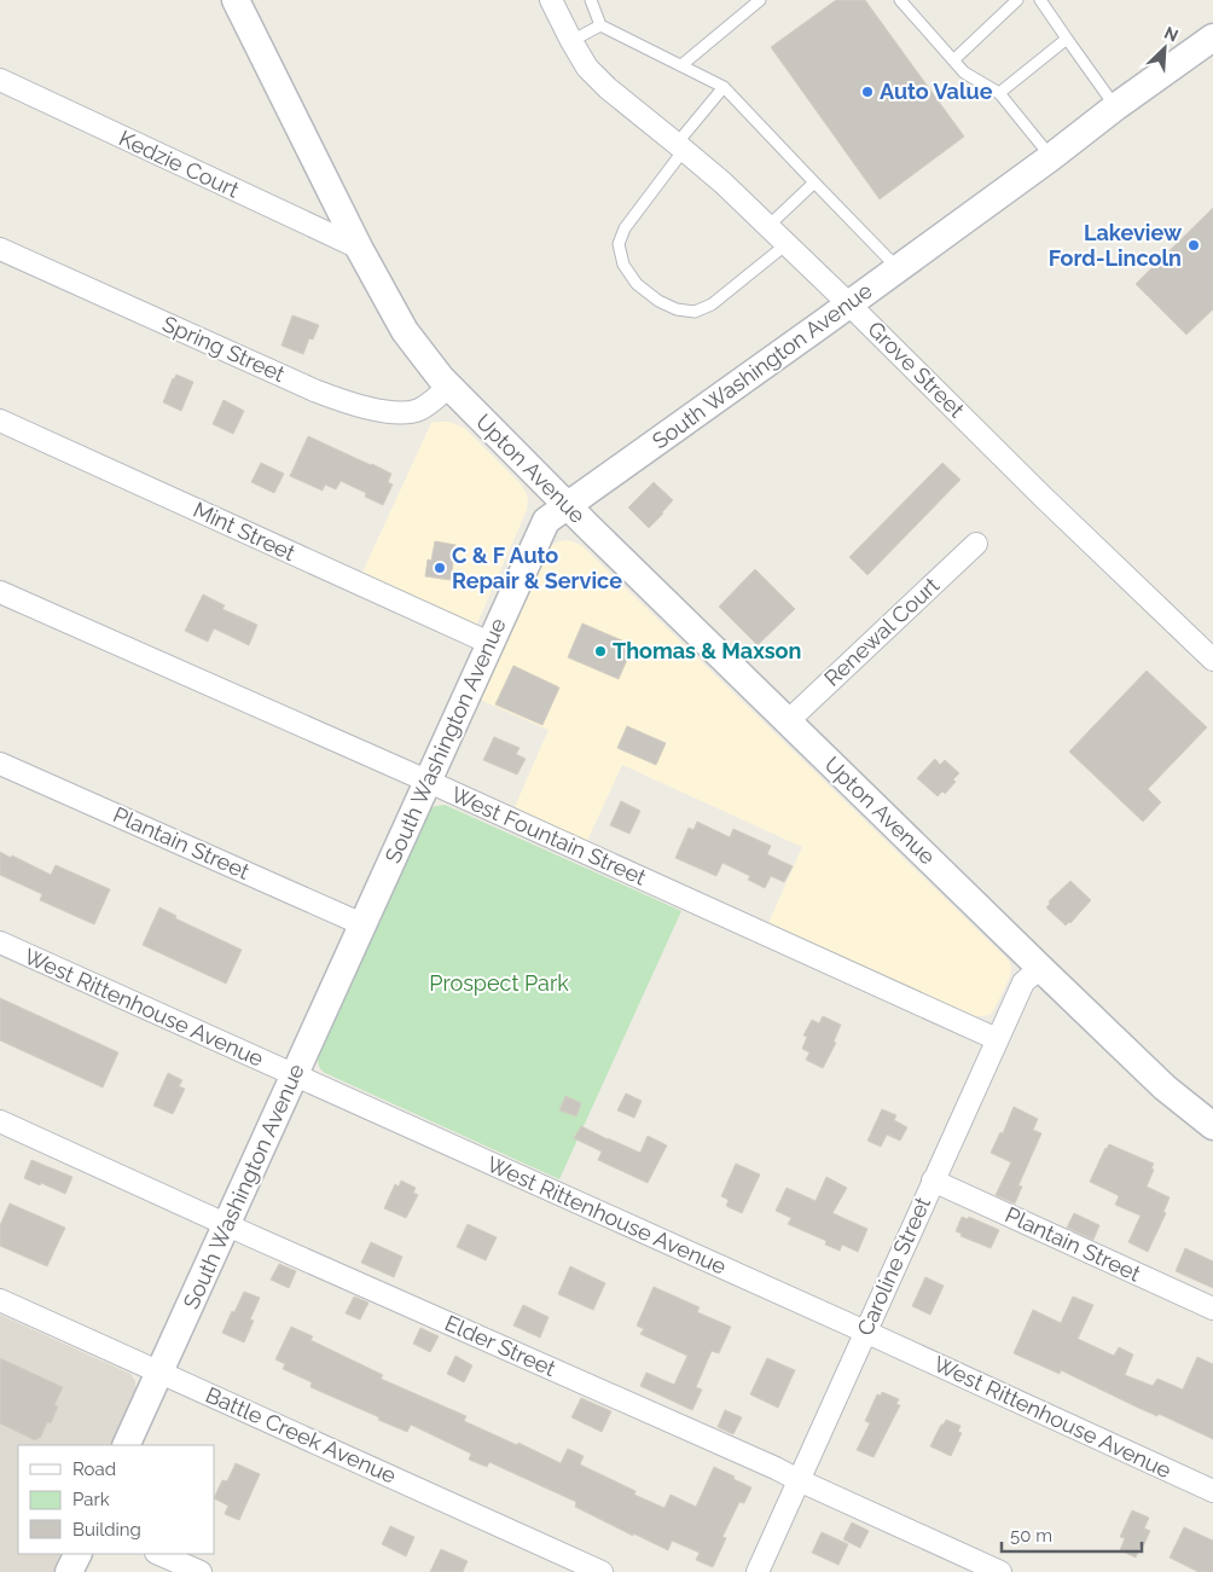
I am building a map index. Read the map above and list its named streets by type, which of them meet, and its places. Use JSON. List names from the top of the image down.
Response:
{
  "streets": {
    "street": [
      "Kedzie Court",
      "Spring Street",
      "South Washington Avenue",
      "Grove Street",
      "Upton Avenue",
      "Mint Street",
      "Renewal Court",
      "West Fountain Street",
      "Plantain Street",
      "West Rittenhouse Avenue",
      "Caroline Street",
      "Elder Street",
      "Battle Creek Avenue"
    ]
  },
  "crossings": [
    ["Kedzie Court", "Upton Avenue"],
    ["Spring Street", "Upton Avenue"],
    ["South Washington Avenue", "Grove Street"],
    ["South Washington Avenue", "Upton Avenue"],
    ["South Washington Avenue", "Mint Street"],
    ["South Washington Avenue", "West Fountain Street"],
    ["South Washington Avenue", "Plantain Street"],
    ["South Washington Avenue", "West Rittenhouse Avenue"],
    ["South Washington Avenue", "Elder Street"],
    ["South Washington Avenue", "Battle Creek Avenue"],
    ["Upton Avenue", "Renewal Court"],
    ["Upton Avenue", "Caroline Street"],
    ["West Fountain Street", "Caroline Street"],
    ["Plantain Street", "Caroline Street"],
    ["West Rittenhouse Avenue", "Caroline Street"],
    ["Caroline Street", "Elder Street"]
  ],
  "parks": ["Prospect Park"],
  "places": [
    "Auto Value",
    "Lakeview Ford-Lincoln",
    "C & F Auto Repair & Service",
    "Thomas & Maxson"
  ],
  "legend": ["Road", "Park", "Building"],
  "scale_bar": "50 m",
  "north": "top right"
}
